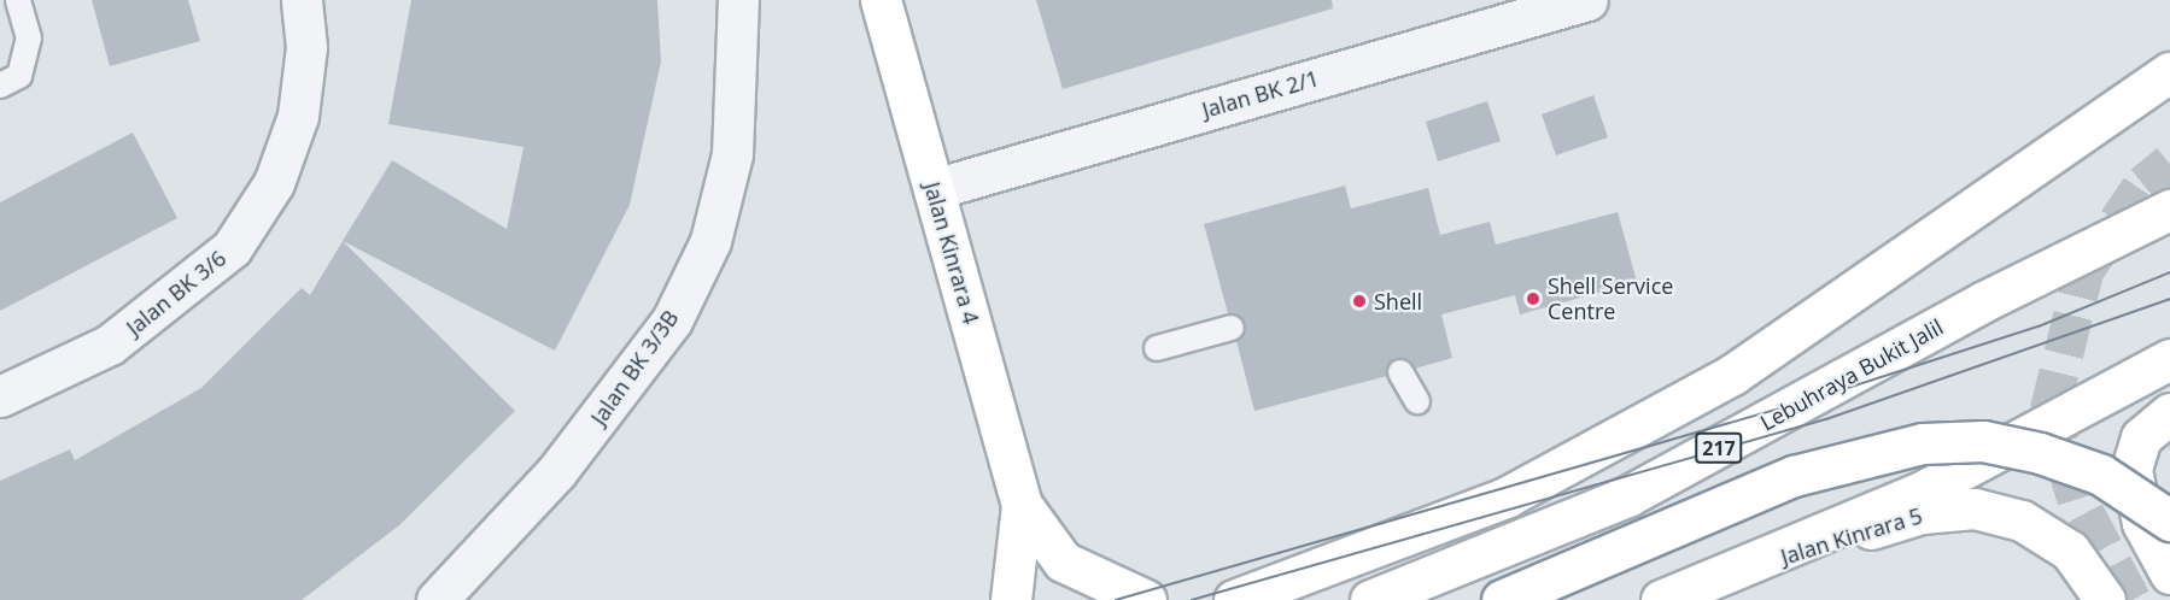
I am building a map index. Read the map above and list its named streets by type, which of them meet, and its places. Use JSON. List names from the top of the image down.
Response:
{
  "streets": {
    "main road": [
      "Jalan Kinrara 4",
      "Lebuhraya Bukit Jalil",
      "217",
      "Jalan Kinrara 5"
    ],
    "street": ["Jalan BK 2/1", "Jalan BK 3/6", "Jalan BK 3/3B"]
  },
  "crossings": [
    ["Jalan BK 2/1", "Jalan Kinrara 4"]
  ],
  "places": ["Shell Service Centre", "Shell"]
}
